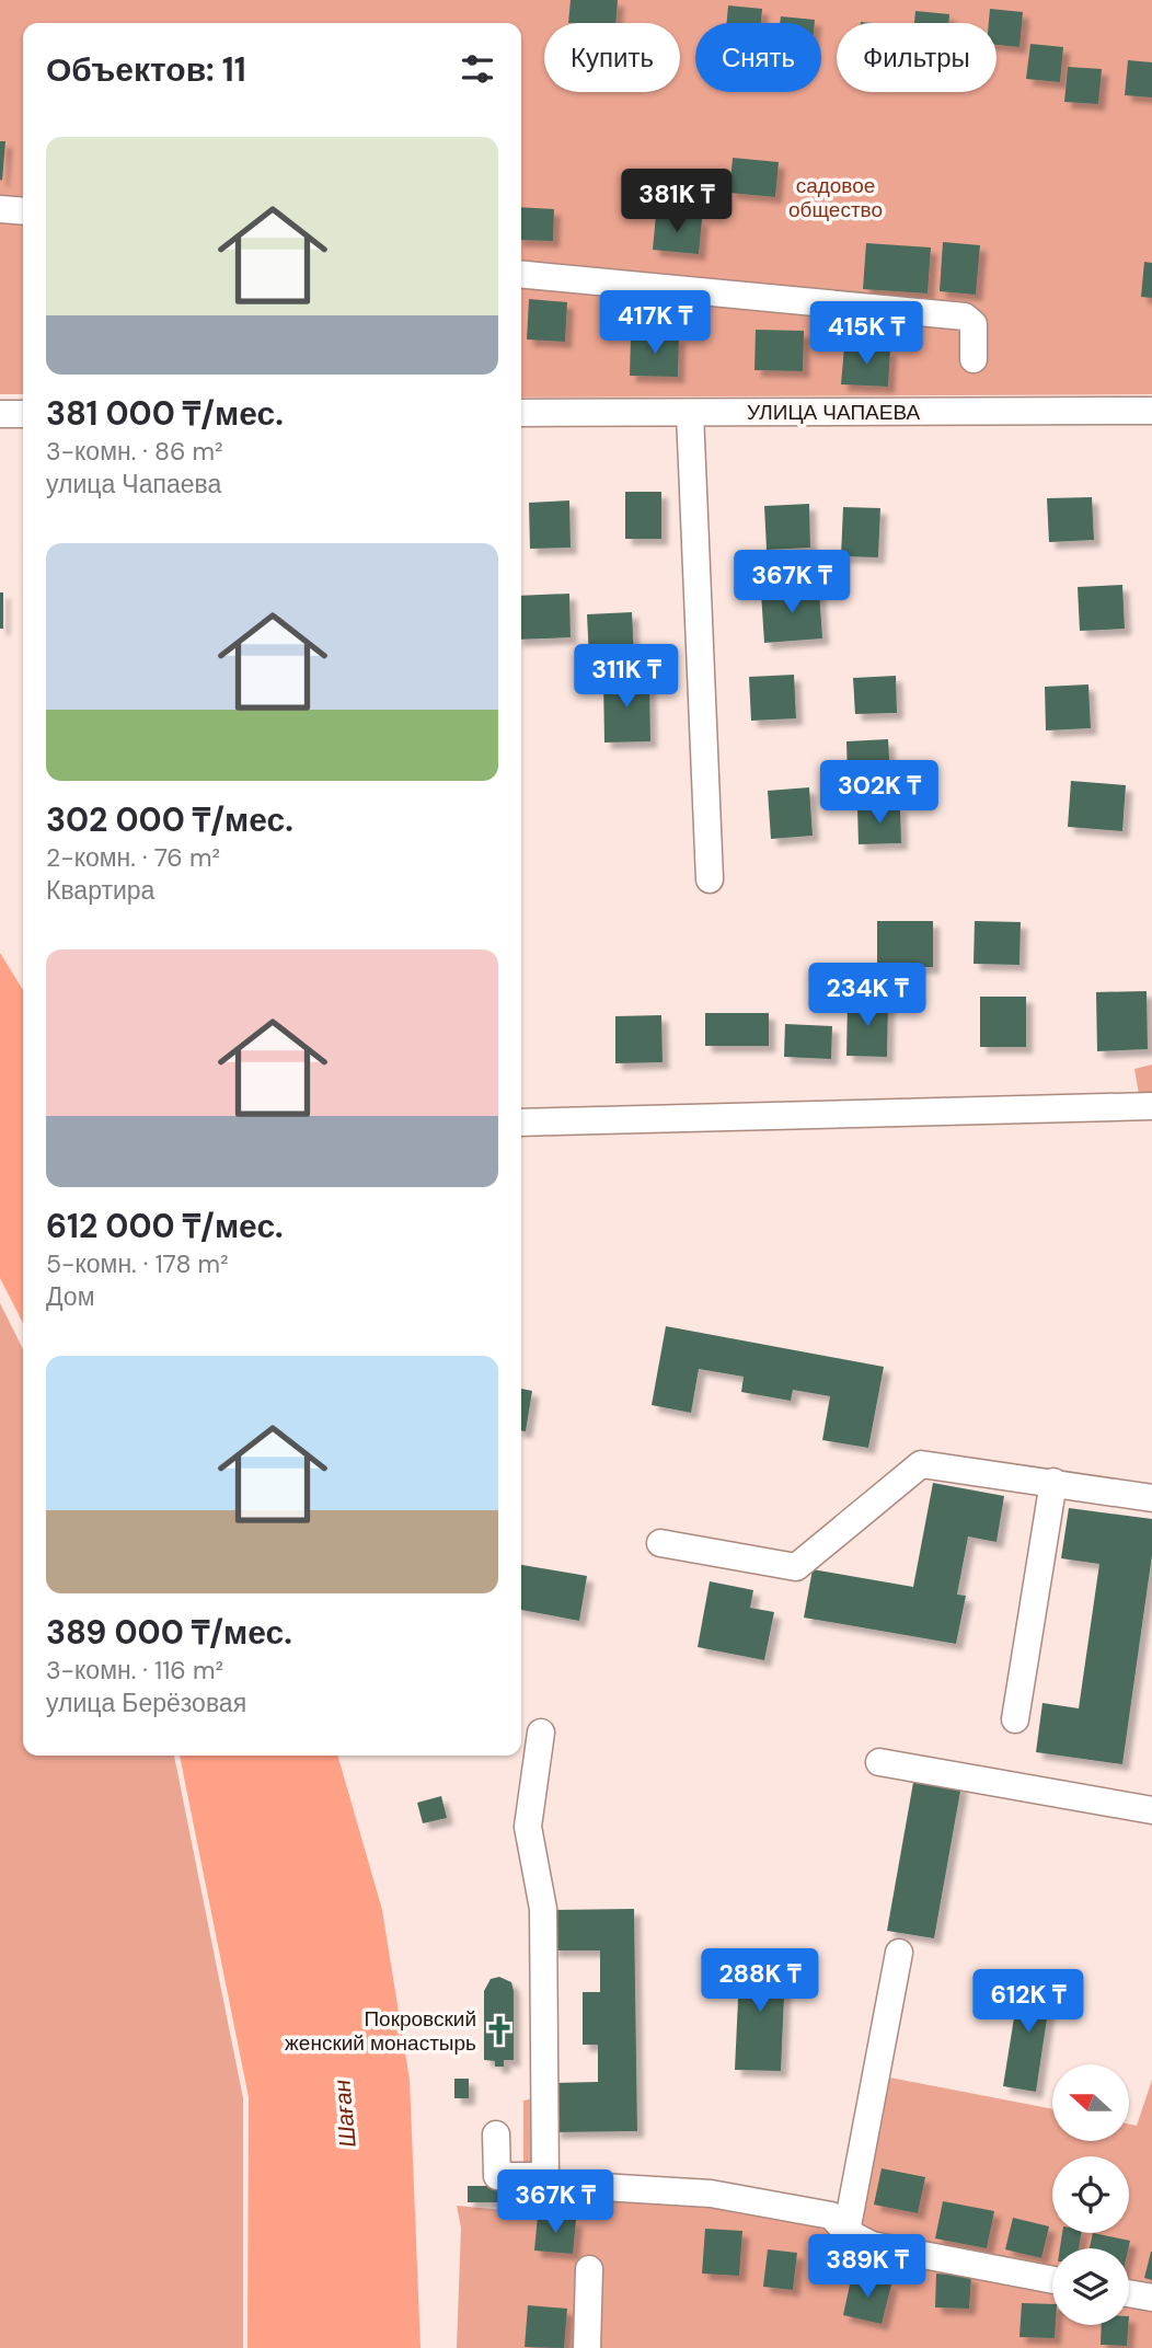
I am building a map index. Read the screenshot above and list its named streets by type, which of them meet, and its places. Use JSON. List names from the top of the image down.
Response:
{
  "streets": {
    "street": ["УЛИЦА ЧАПАЕВА"]
  },
  "water": ["Шаған"],
  "parks": ["садовое общество"],
  "places": {
    "church": ["Покровский женский монастырь"]
  },
  "north": "left",
  "page": {
    "chip": ["Купить", "Снять", "Фильтры"],
    "heading": "Объектов: 11",
    "list": [
      {
        "name": "381 000 ₸/мес.",
        "note": "3-комн. · 86 m² · улица Чапаева"
      },
      {
        "name": "302 000 ₸/мес.",
        "note": "2-комн. · 76 m² · Квартира"
      },
      {
        "name": "612 000 ₸/мес.",
        "note": "5-комн. · 178 m² · Дом"
      },
      {
        "name": "389 000 ₸/мес.",
        "note": "3-комн. · 116 m² · улица Берёзовая"
      }
    ],
    "price": [
      "381K ₸",
      "417K ₸",
      "415K ₸",
      "367K ₸",
      "311K ₸",
      "302K ₸",
      "234K ₸",
      "288K ₸",
      "612K ₸",
      "367K ₸",
      "389K ₸"
    ]
  }
}
